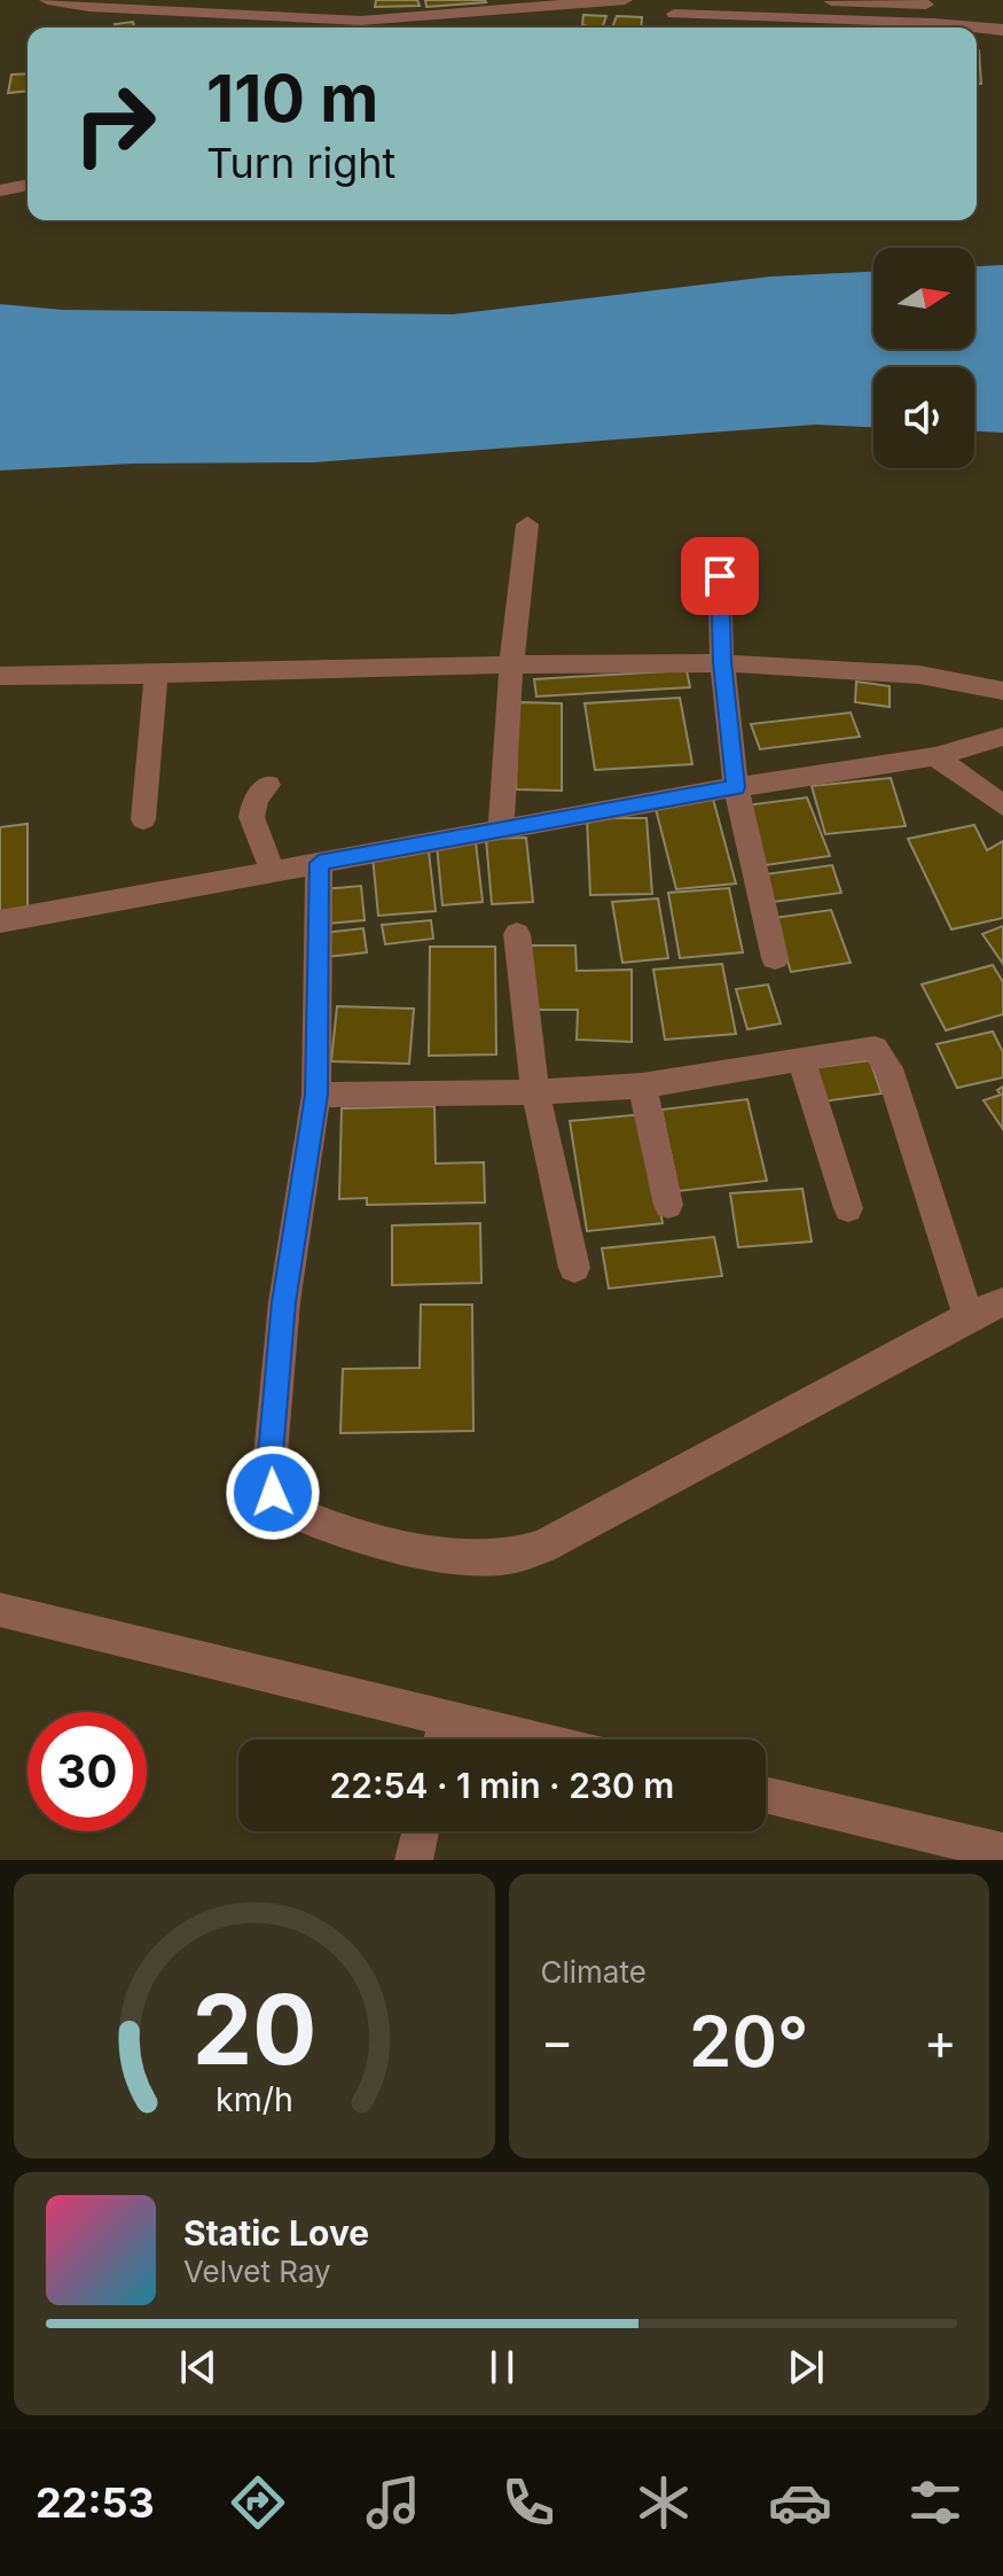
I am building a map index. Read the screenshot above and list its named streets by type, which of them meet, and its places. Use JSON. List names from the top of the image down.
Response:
{
  "north": "right",
  "page": {
    "turn": ["110 m", "Turn right"],
    "limit": "30",
    "trip": "22:54 · 1 min · 230 m",
    "tile": "Climate",
    "heat": ["−", "20°", "+"],
    "song": ["Static Love", "Velvet Ray"],
    "tabs": "22:53",
    "gauge": ["20", "km/h"]
  }
}
